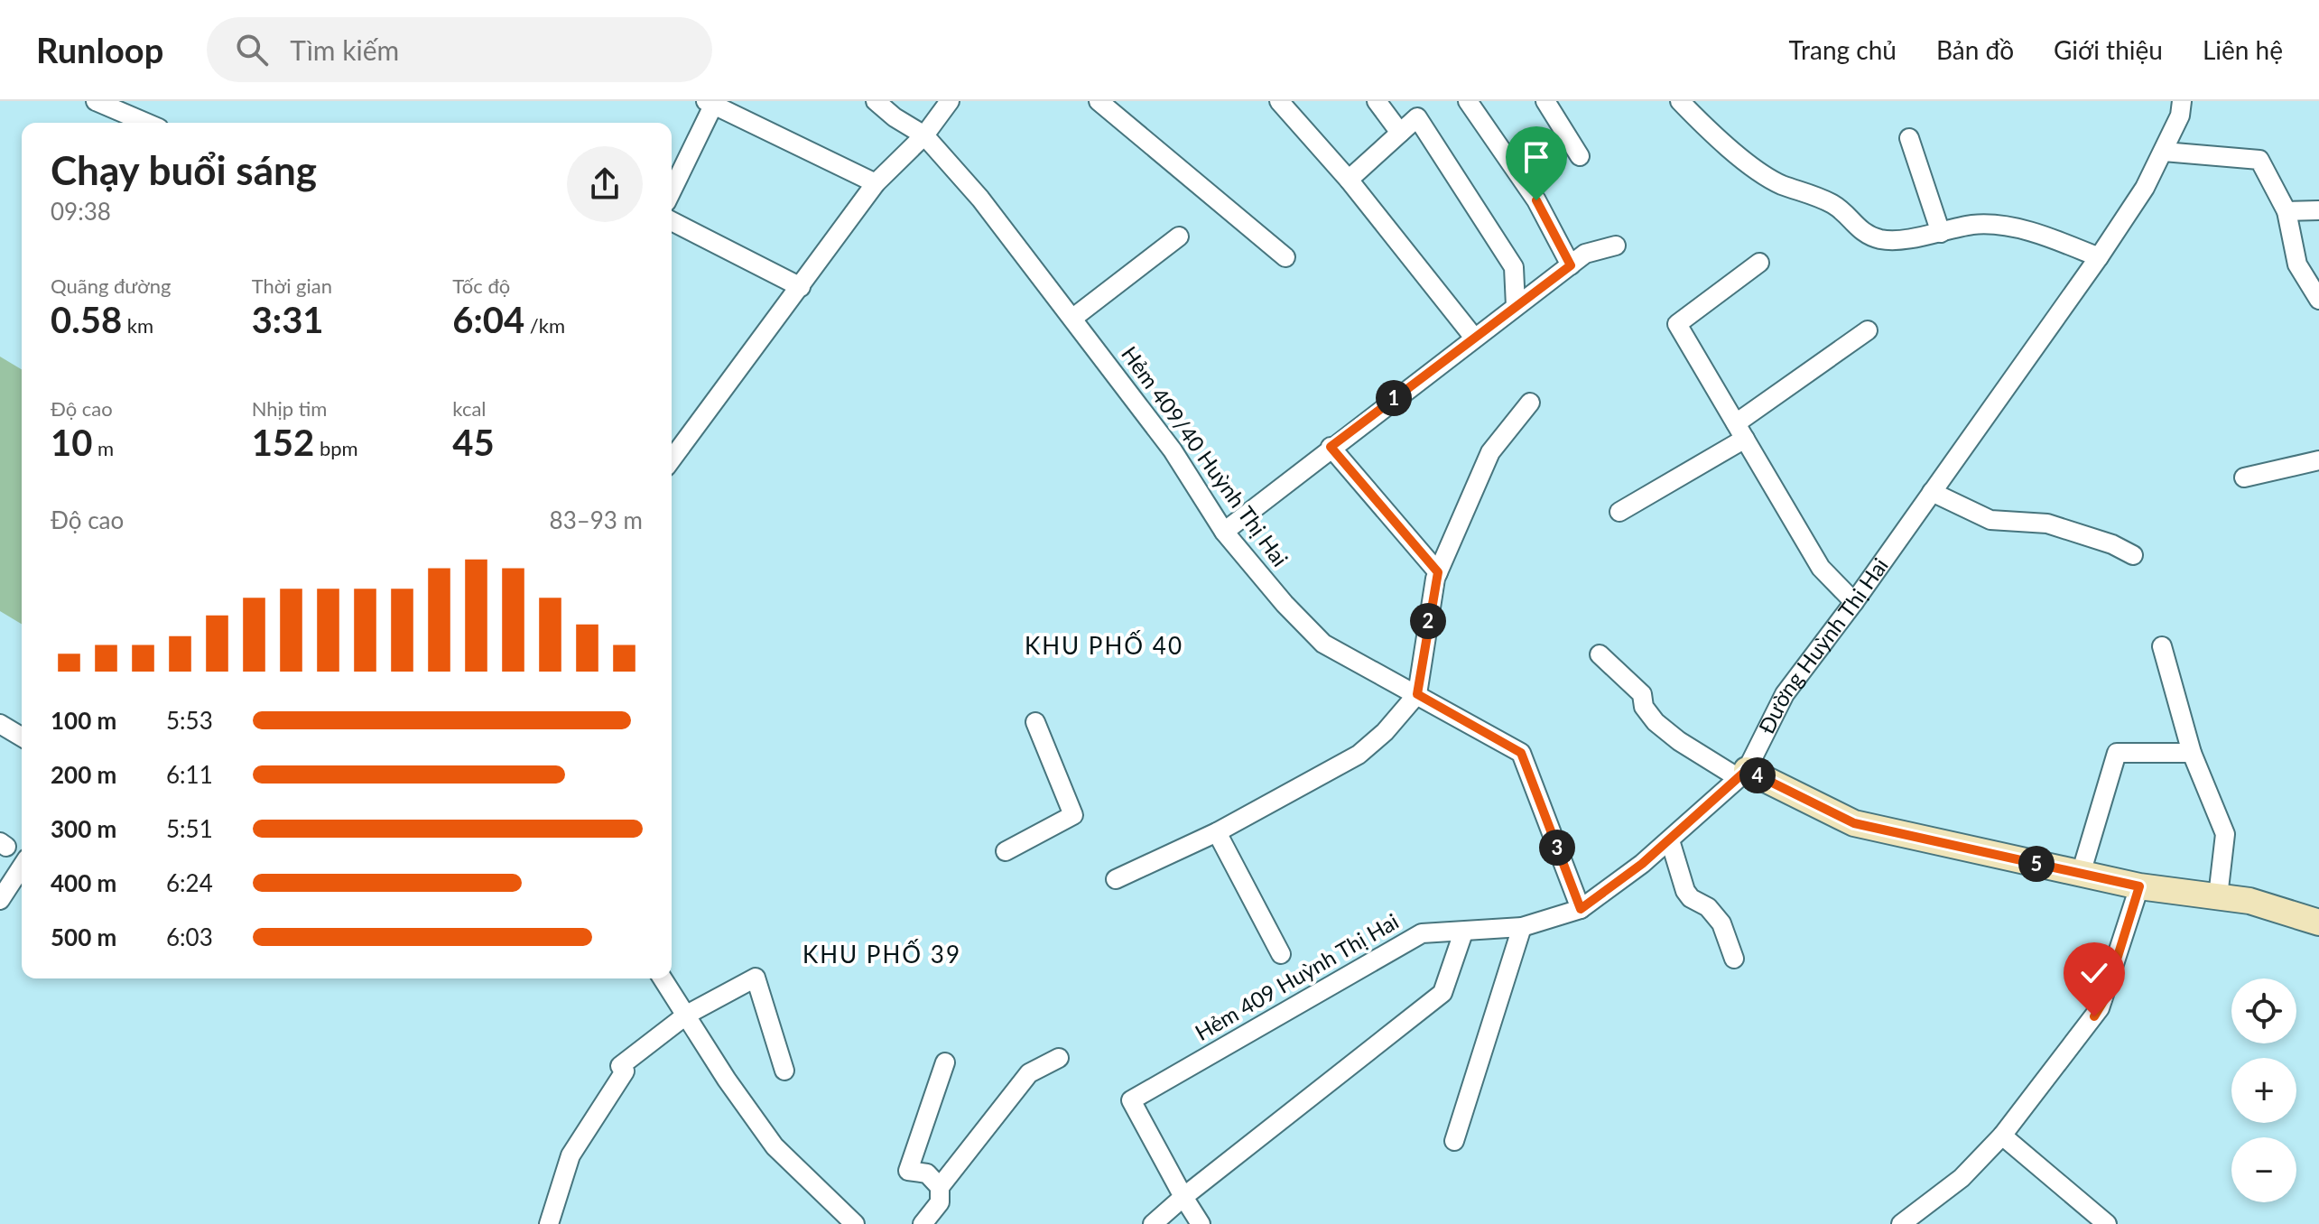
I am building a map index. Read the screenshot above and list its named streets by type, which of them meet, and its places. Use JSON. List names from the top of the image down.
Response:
{
  "streets": {
    "street": ["Hẻm 409/40 Huỳnh Thị Hai", "Đường Huỳnh Thị Hai", "Hẻm 409 Huỳnh Thị Hai"]
  },
  "crossings": [
    ["Hẻm 409/40 Huỳnh Thị Hai", "Hẻm 409 Huỳnh Thị Hai"],
    ["Đường Huỳnh Thị Hai", "Hẻm 409 Huỳnh Thị Hai"]
  ],
  "districts": ["KHU PHỐ 40", "KHU PHỐ 39"],
  "page": {
    "header": "Runloop",
    "search": "Tìm kiếm",
    "nav": [
      "Trang chủ",
      "Bản đồ",
      "Giới thiệu",
      "Liên hệ"
    ],
    "heading": ["Chạy buổi sáng", "09:38"],
    "stats": [
      ["Quãng đường", "0.58 km"],
      ["Thời gian", "3:31"],
      ["Tốc độ", "6:04 /km"],
      ["Độ cao", "10 m"],
      ["Nhịp tim", "152 bpm"],
      ["kcal", "45"]
    ],
    "pins": [
      "1",
      "2",
      "4",
      "3",
      "5"
    ],
    "chart": ["Độ cao", "83–93 m"],
    "list": [
      {
        "name": "100 m",
        "note": "5:53"
      },
      {
        "name": "200 m",
        "note": "6:11"
      },
      {
        "name": "300 m",
        "note": "5:51"
      },
      {
        "name": "400 m",
        "note": "6:24"
      },
      {
        "name": "500 m",
        "note": "6:03"
      }
    ],
    "map_buttons": ["+", "−"]
  }
}
